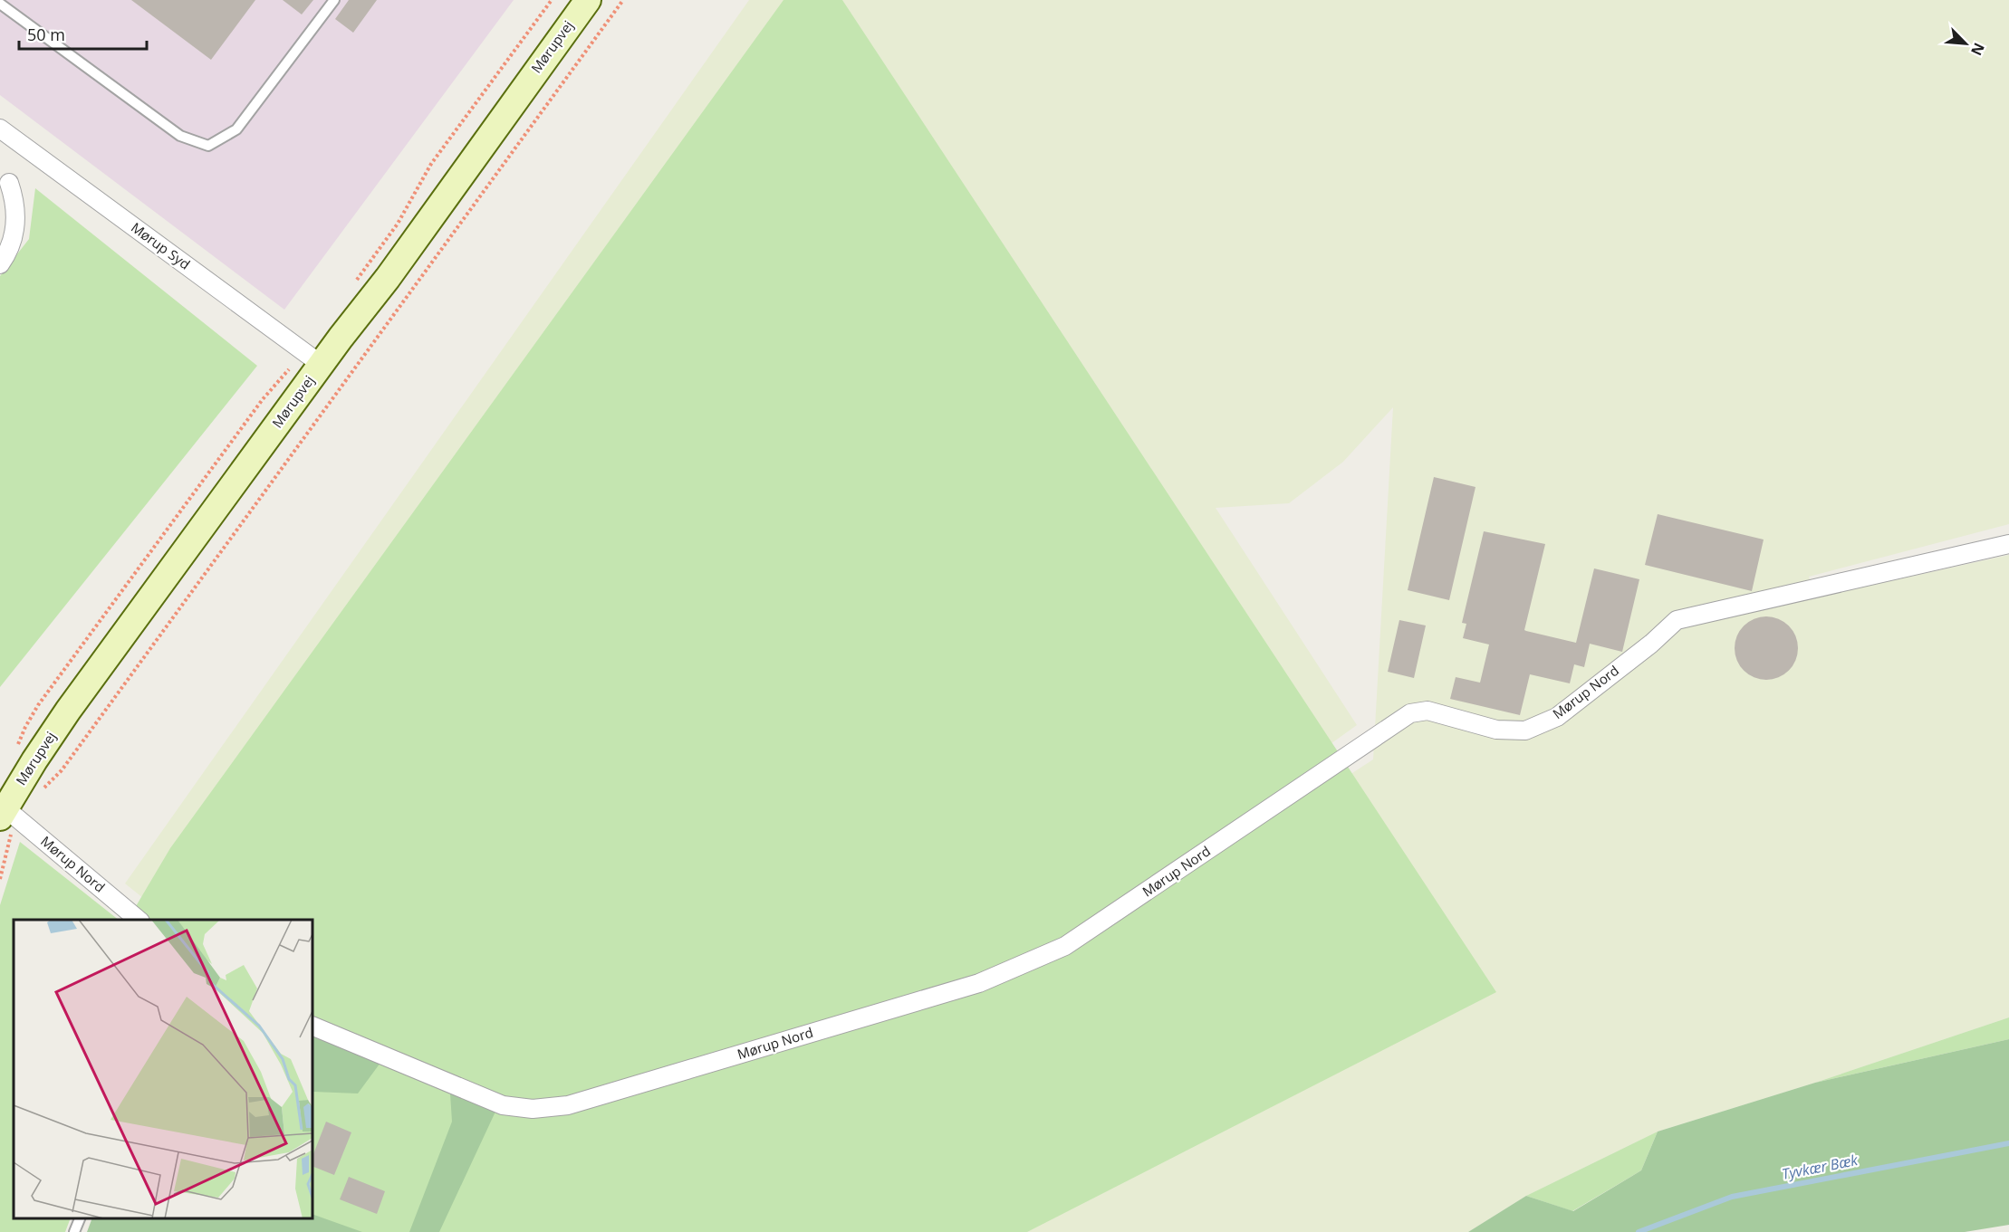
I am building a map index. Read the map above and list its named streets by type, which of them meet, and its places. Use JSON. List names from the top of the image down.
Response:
{
  "streets": {
    "street": ["Mørupvej", "Mørup Syd", "Mørup Nord"]
  },
  "crossings": [
    ["Mørupvej", "Mørup Syd"],
    ["Mørupvej", "Mørup Nord"]
  ],
  "water": ["Tyvkær Bæk"],
  "scale_bar": "50 m",
  "north": "bottom right"
}
